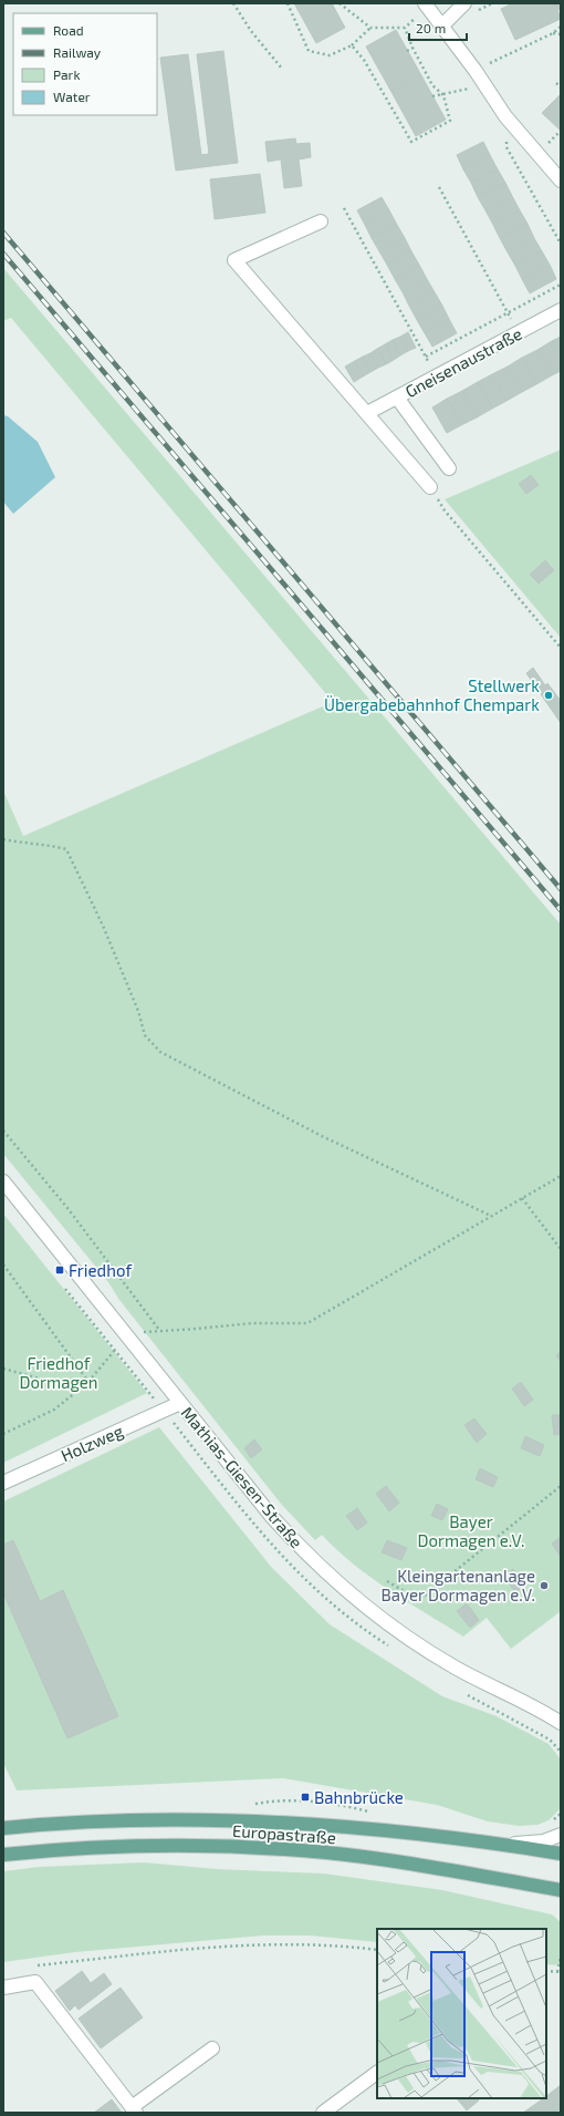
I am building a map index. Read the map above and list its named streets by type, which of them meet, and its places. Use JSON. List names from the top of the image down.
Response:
{
  "streets": {
    "main road": ["Europastraße"],
    "street": ["Gneisenaustraße", "Holzweg", "Mathias-Giesen-Straße"]
  },
  "crossings": [
    ["Holzweg", "Mathias-Giesen-Straße"]
  ],
  "parks": ["Friedhof Dormagen", "Bayer Dormagen e.V."],
  "places": {
    "other": ["Stellwerk Übergabebahnhof Chempark", "Kleingartenanlage Bayer Dormagen e.V."],
    "transit": ["Friedhof", "Bahnbrücke"]
  },
  "legend": [
    "Road",
    "Railway",
    "Park",
    "Water"
  ],
  "scale_bar": "20 m"
}
